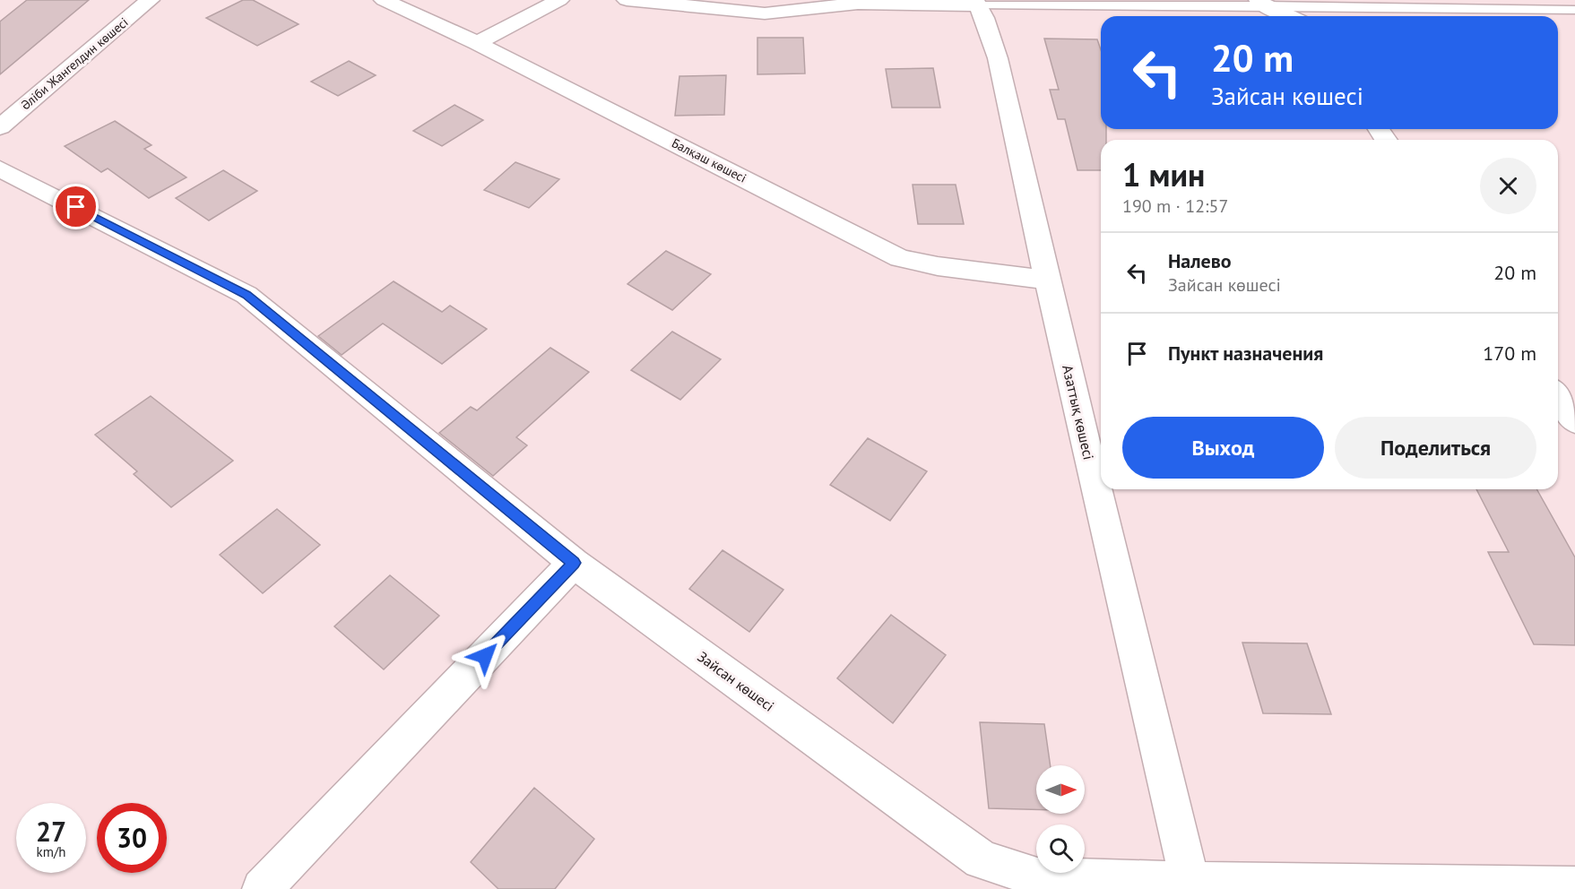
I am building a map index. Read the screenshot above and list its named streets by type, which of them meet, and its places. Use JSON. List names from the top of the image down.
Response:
{
  "streets": {
    "street": [
      "Әліби Жангелдин көшесі",
      "Балқаш көшесі",
      "Азаттық көшесі",
      "Зайсан көшесі"
    ]
  },
  "crossings": [
    ["Балқаш көшесі", "Азаттық көшесі"],
    ["Азаттық көшесі", "Зайсан көшесі"]
  ],
  "north": "right",
  "page": {
    "turn": ["20 m", "Зайсан көшесі"],
    "heading": ["1 мин", "190 m · 12:57"],
    "list": [
      {
        "name": "Налево",
        "note": "Зайсан көшесі",
        "value": "20 m"
      },
      {
        "name": "Пункт назначения",
        "value": "170 m"
      }
    ],
    "buttons": ["Выход", "Поделиться"],
    "speed": "27 km/h",
    "limit": "30"
  }
}
